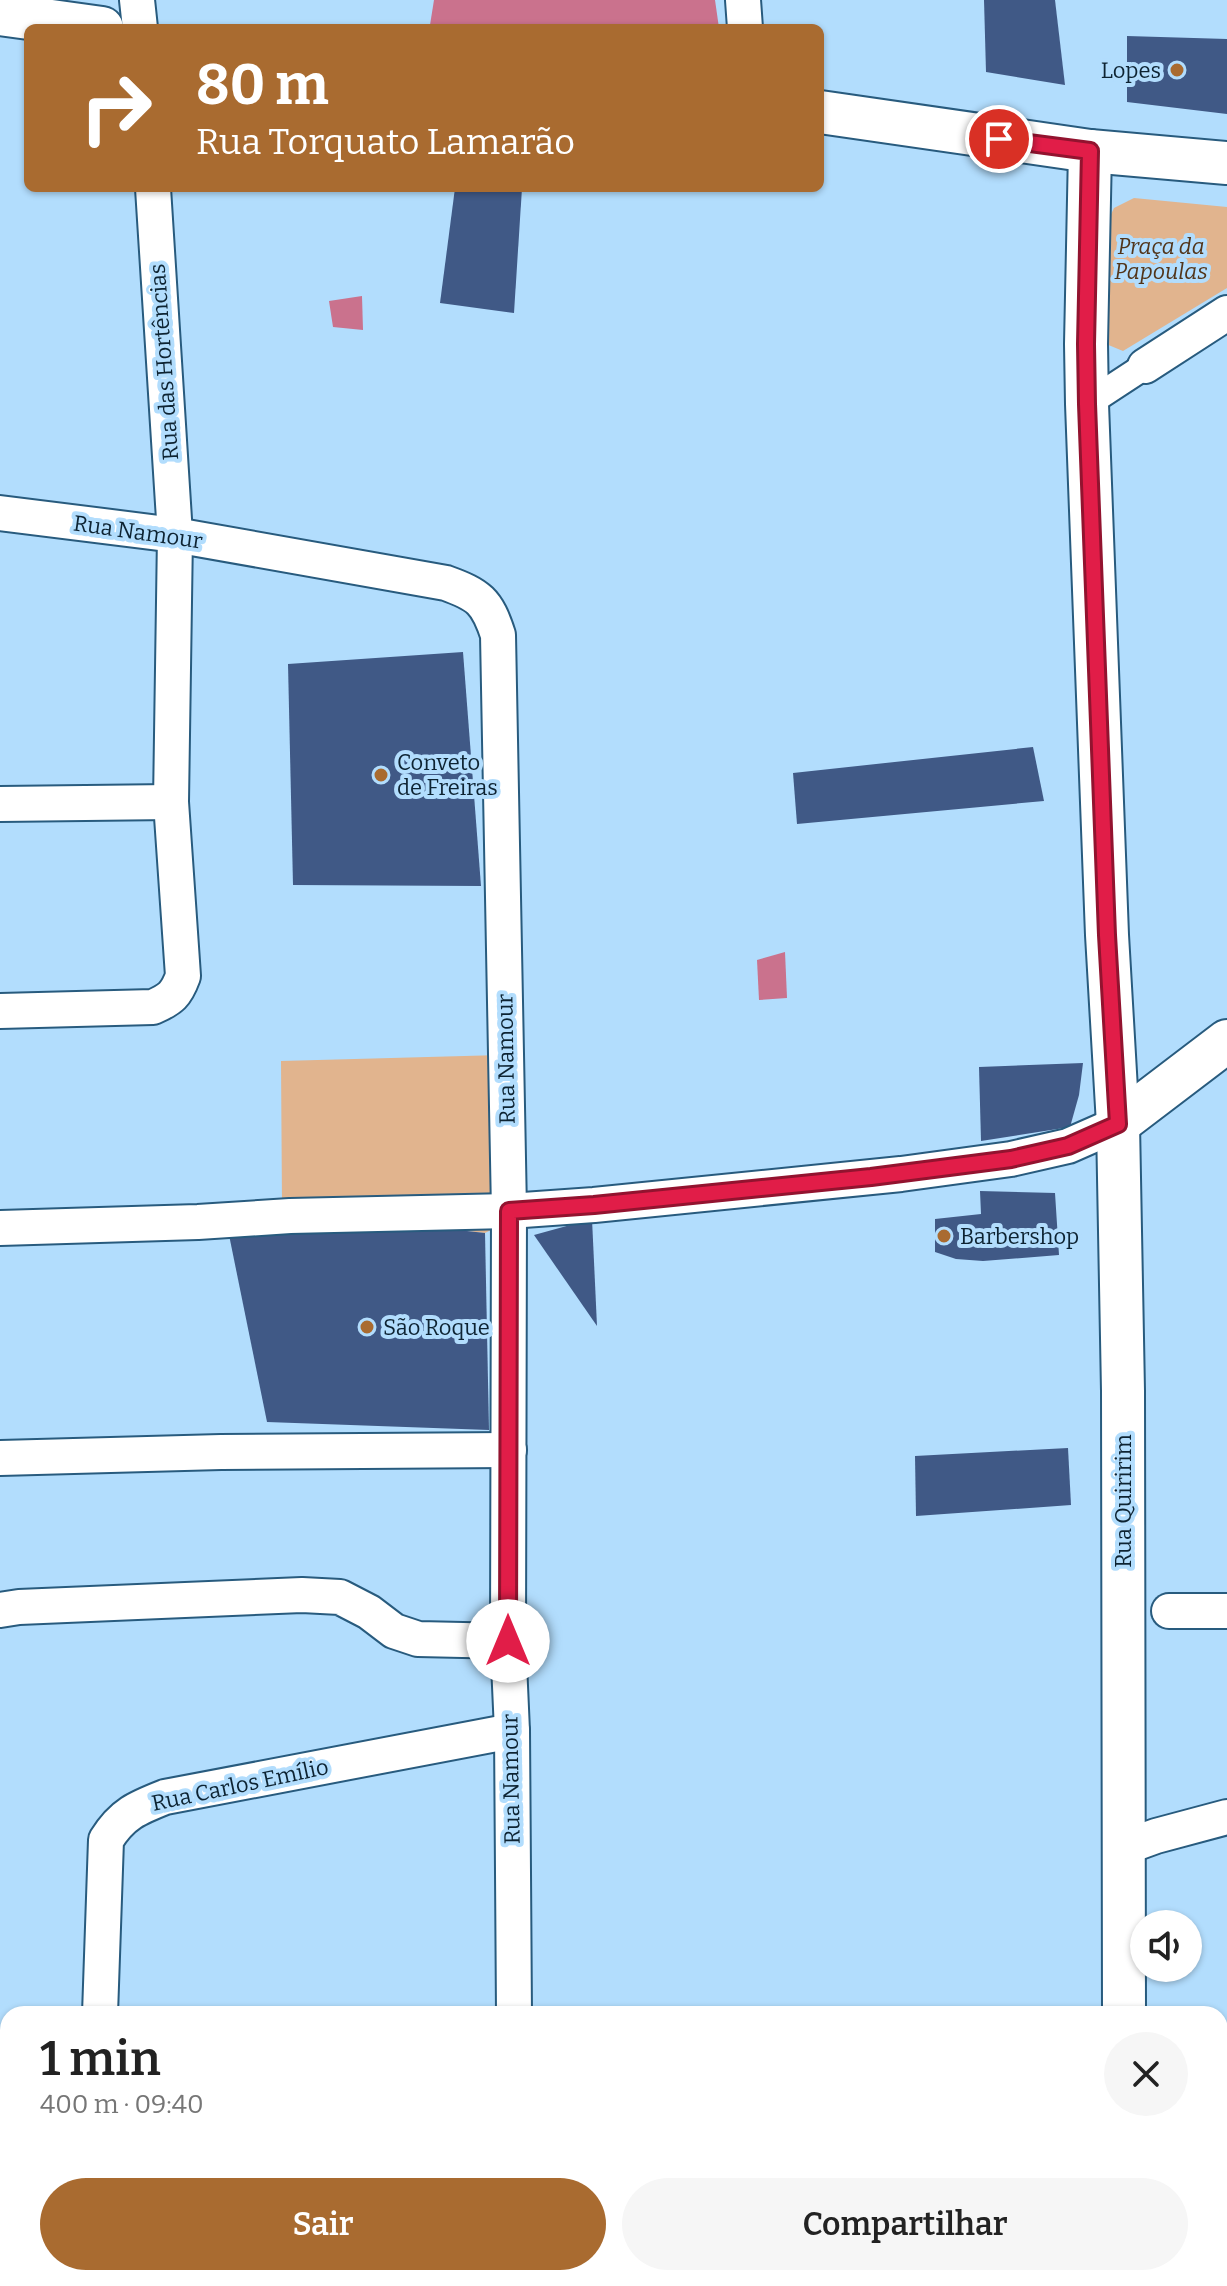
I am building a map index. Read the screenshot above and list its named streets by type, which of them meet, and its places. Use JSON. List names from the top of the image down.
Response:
{
  "streets": {
    "street": [
      "Rua das Hortências",
      "Rua Namour",
      "Rua Quiririm",
      "Rua Carlos Emílio"
    ]
  },
  "crossings": [
    ["Rua das Hortências", "Rua Namour"],
    ["Rua Namour", "Rua Carlos Emílio"]
  ],
  "parks": ["Praça da Papoulas"],
  "places": [
    "Lopes",
    "Conveto de Freiras",
    "Barbershop",
    "São Roque"
  ],
  "page": {
    "turn": ["80 m", "Rua Torquato Lamarão"],
    "heading": ["1 min", "400 m · 09:40"],
    "buttons": ["Sair", "Compartilhar"]
  }
}
